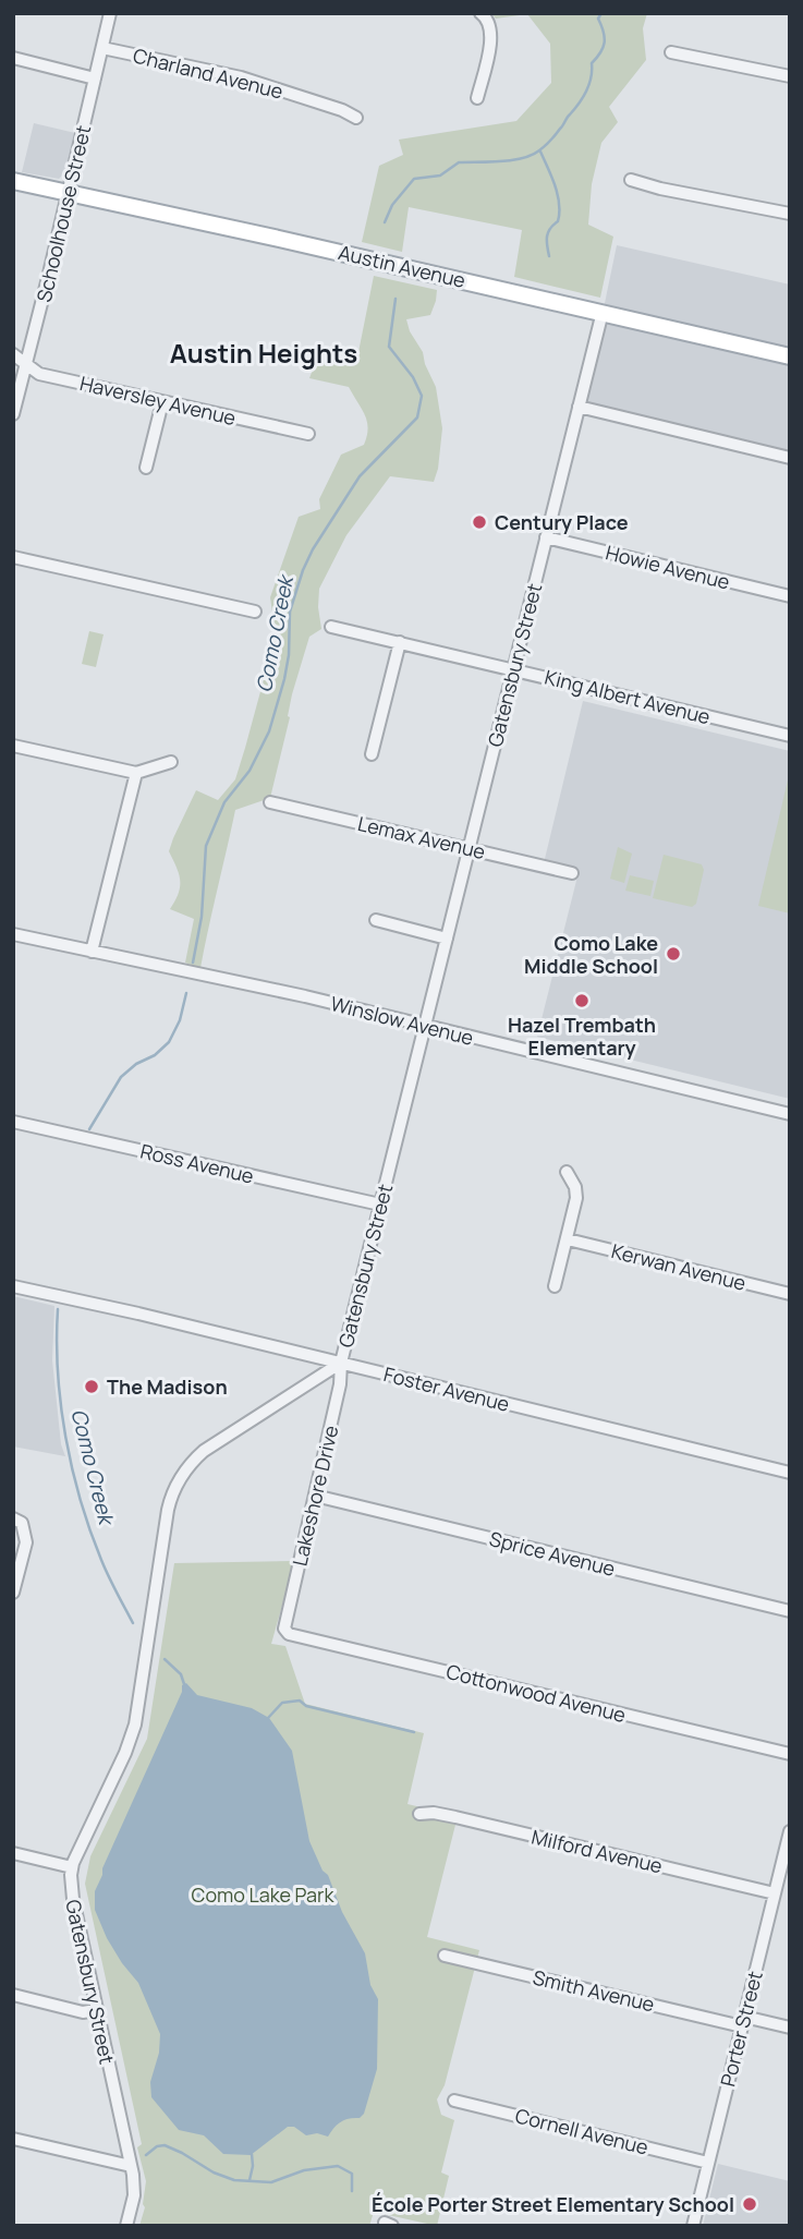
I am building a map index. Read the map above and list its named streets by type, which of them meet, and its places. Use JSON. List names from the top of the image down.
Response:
{
  "streets": {
    "main road": ["Austin Avenue"],
    "street": [
      "Charland Avenue",
      "Schoolhouse Street",
      "Haversley Avenue",
      "Howie Avenue",
      "Gatensbury Street",
      "King Albert Avenue",
      "Lemax Avenue",
      "Winslow Avenue",
      "Ross Avenue",
      "Kerwan Avenue",
      "Foster Avenue",
      "Lakeshore Drive",
      "Sprice Avenue",
      "Cottonwood Avenue",
      "Milford Avenue",
      "Smith Avenue",
      "Porter Street",
      "Cornell Avenue"
    ]
  },
  "crossings": [
    ["Charland Avenue", "Schoolhouse Street"],
    ["Schoolhouse Street", "Austin Avenue"],
    ["Schoolhouse Street", "Haversley Avenue"],
    ["Austin Avenue", "Gatensbury Street"],
    ["Howie Avenue", "Gatensbury Street"],
    ["Gatensbury Street", "King Albert Avenue"],
    ["Gatensbury Street", "Lemax Avenue"],
    ["Gatensbury Street", "Winslow Avenue"],
    ["Gatensbury Street", "Ross Avenue"],
    ["Gatensbury Street", "Foster Avenue"],
    ["Gatensbury Street", "Lakeshore Drive"],
    ["Foster Avenue", "Lakeshore Drive"],
    ["Lakeshore Drive", "Sprice Avenue"],
    ["Lakeshore Drive", "Cottonwood Avenue"],
    ["Milford Avenue", "Porter Street"],
    ["Smith Avenue", "Porter Street"],
    ["Porter Street", "Cornell Avenue"]
  ],
  "districts": ["Austin Heights"],
  "water": ["Como Creek"],
  "parks": ["Como Lake Park"],
  "places": [
    "Century Place",
    "Como Lake Middle School",
    "Hazel Trembath Elementary",
    "The Madison",
    "École Porter Street Elementary School"
  ]
}
